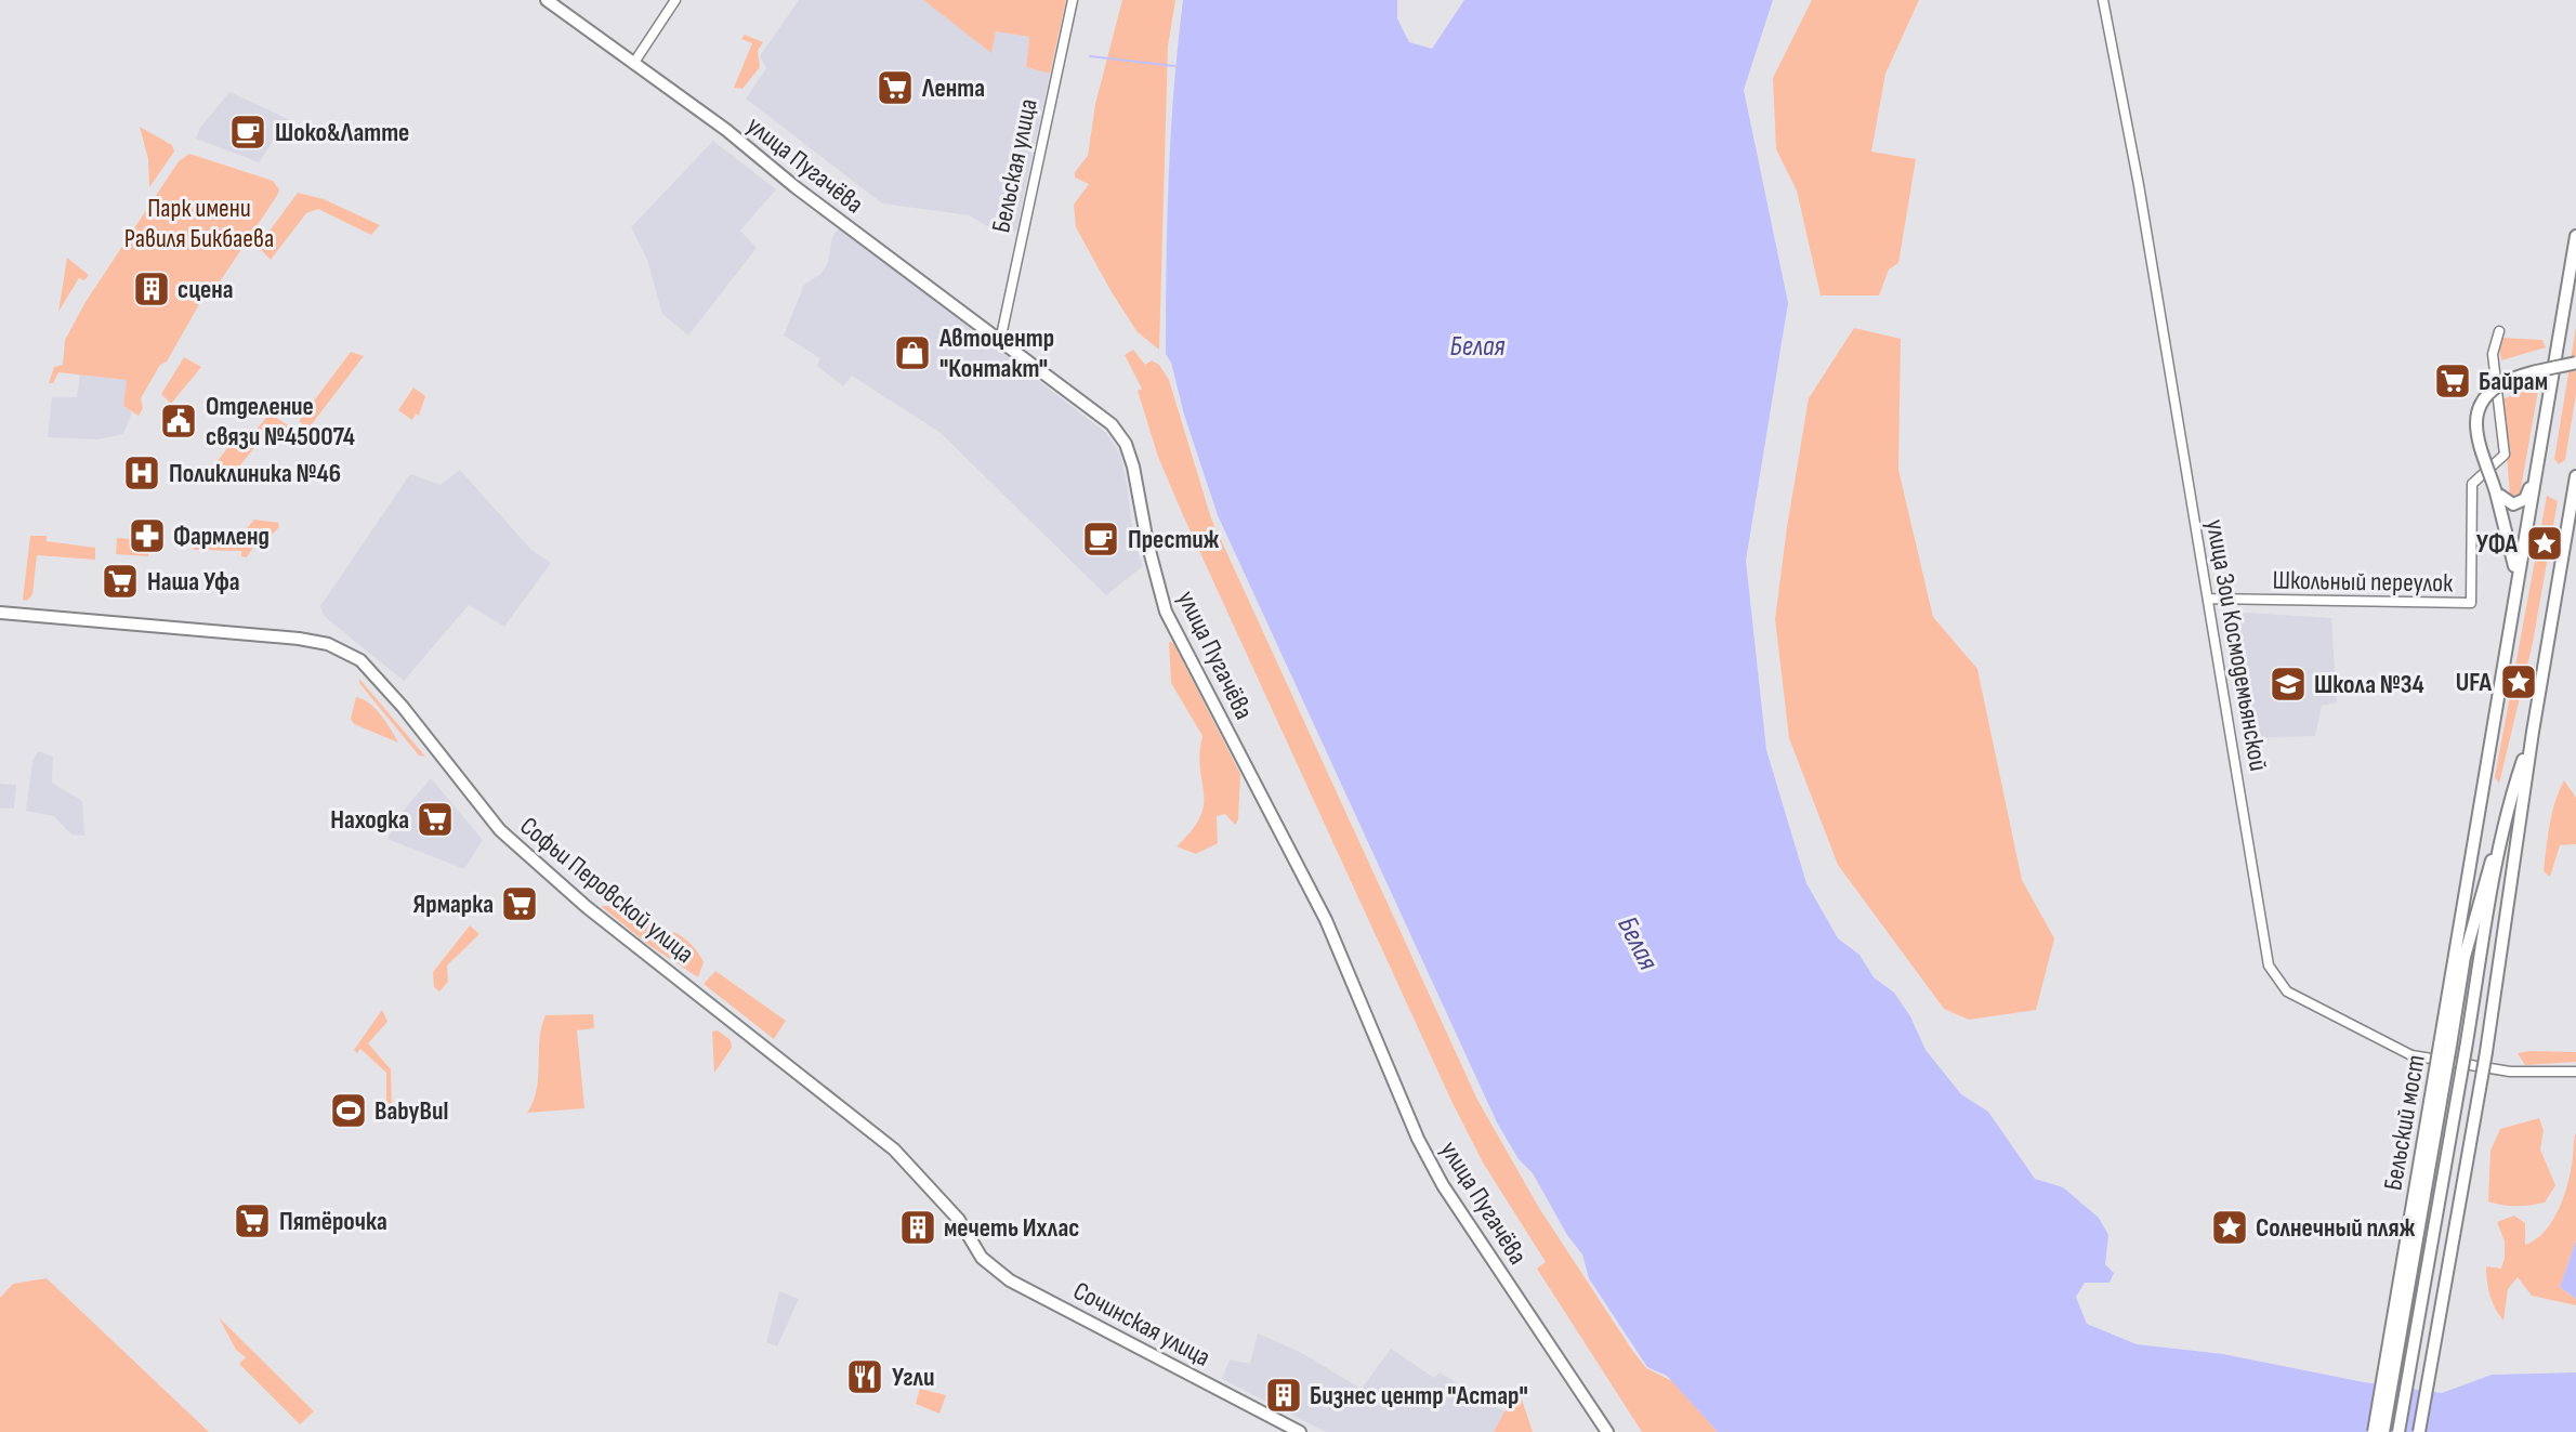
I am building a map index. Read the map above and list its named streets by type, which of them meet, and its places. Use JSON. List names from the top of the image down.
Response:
{
  "streets": {
    "main road": [
      "улица Пугачёва",
      "Софьи Перовской улица",
      "Бельский мост",
      "Сочинская улица"
    ],
    "street": ["Бельская улица", "Школьный переулок", "улица Зои Космодемьянской"]
  },
  "crossings": [
    ["улица Пугачёва", "Бельская улица"],
    ["Школьный переулок", "улица Зои Космодемьянской"],
    ["Софьи Перовской улица", "Сочинская улица"]
  ],
  "water": ["Белая"],
  "parks": ["Парк имени Равиля Бикбаева"],
  "places": {
    "supermarket": [
      "Лента",
      "Байрам",
      "Наша Уфа",
      "Находка",
      "Ярмарка",
      "Пятёрочка"
    ],
    "cafe": ["Шоко&Латте", "Престиж"],
    "building": ["сцена", "мечеть Ихлас", "Бизнес центр \"Астар\""],
    "shop": ["Автоцентр \"Контакт\""],
    "public building": ["Отделение связи №450074"],
    "hospital": ["Поликлиника №46"],
    "pharmacy": ["Фармленд"],
    "place": ["УФА", "UFA", "Солнечный пляж"],
    "school or university": ["Школа №34"],
    "sports": ["BabyBul"],
    "restaurant": ["Угли"]
  }
}
